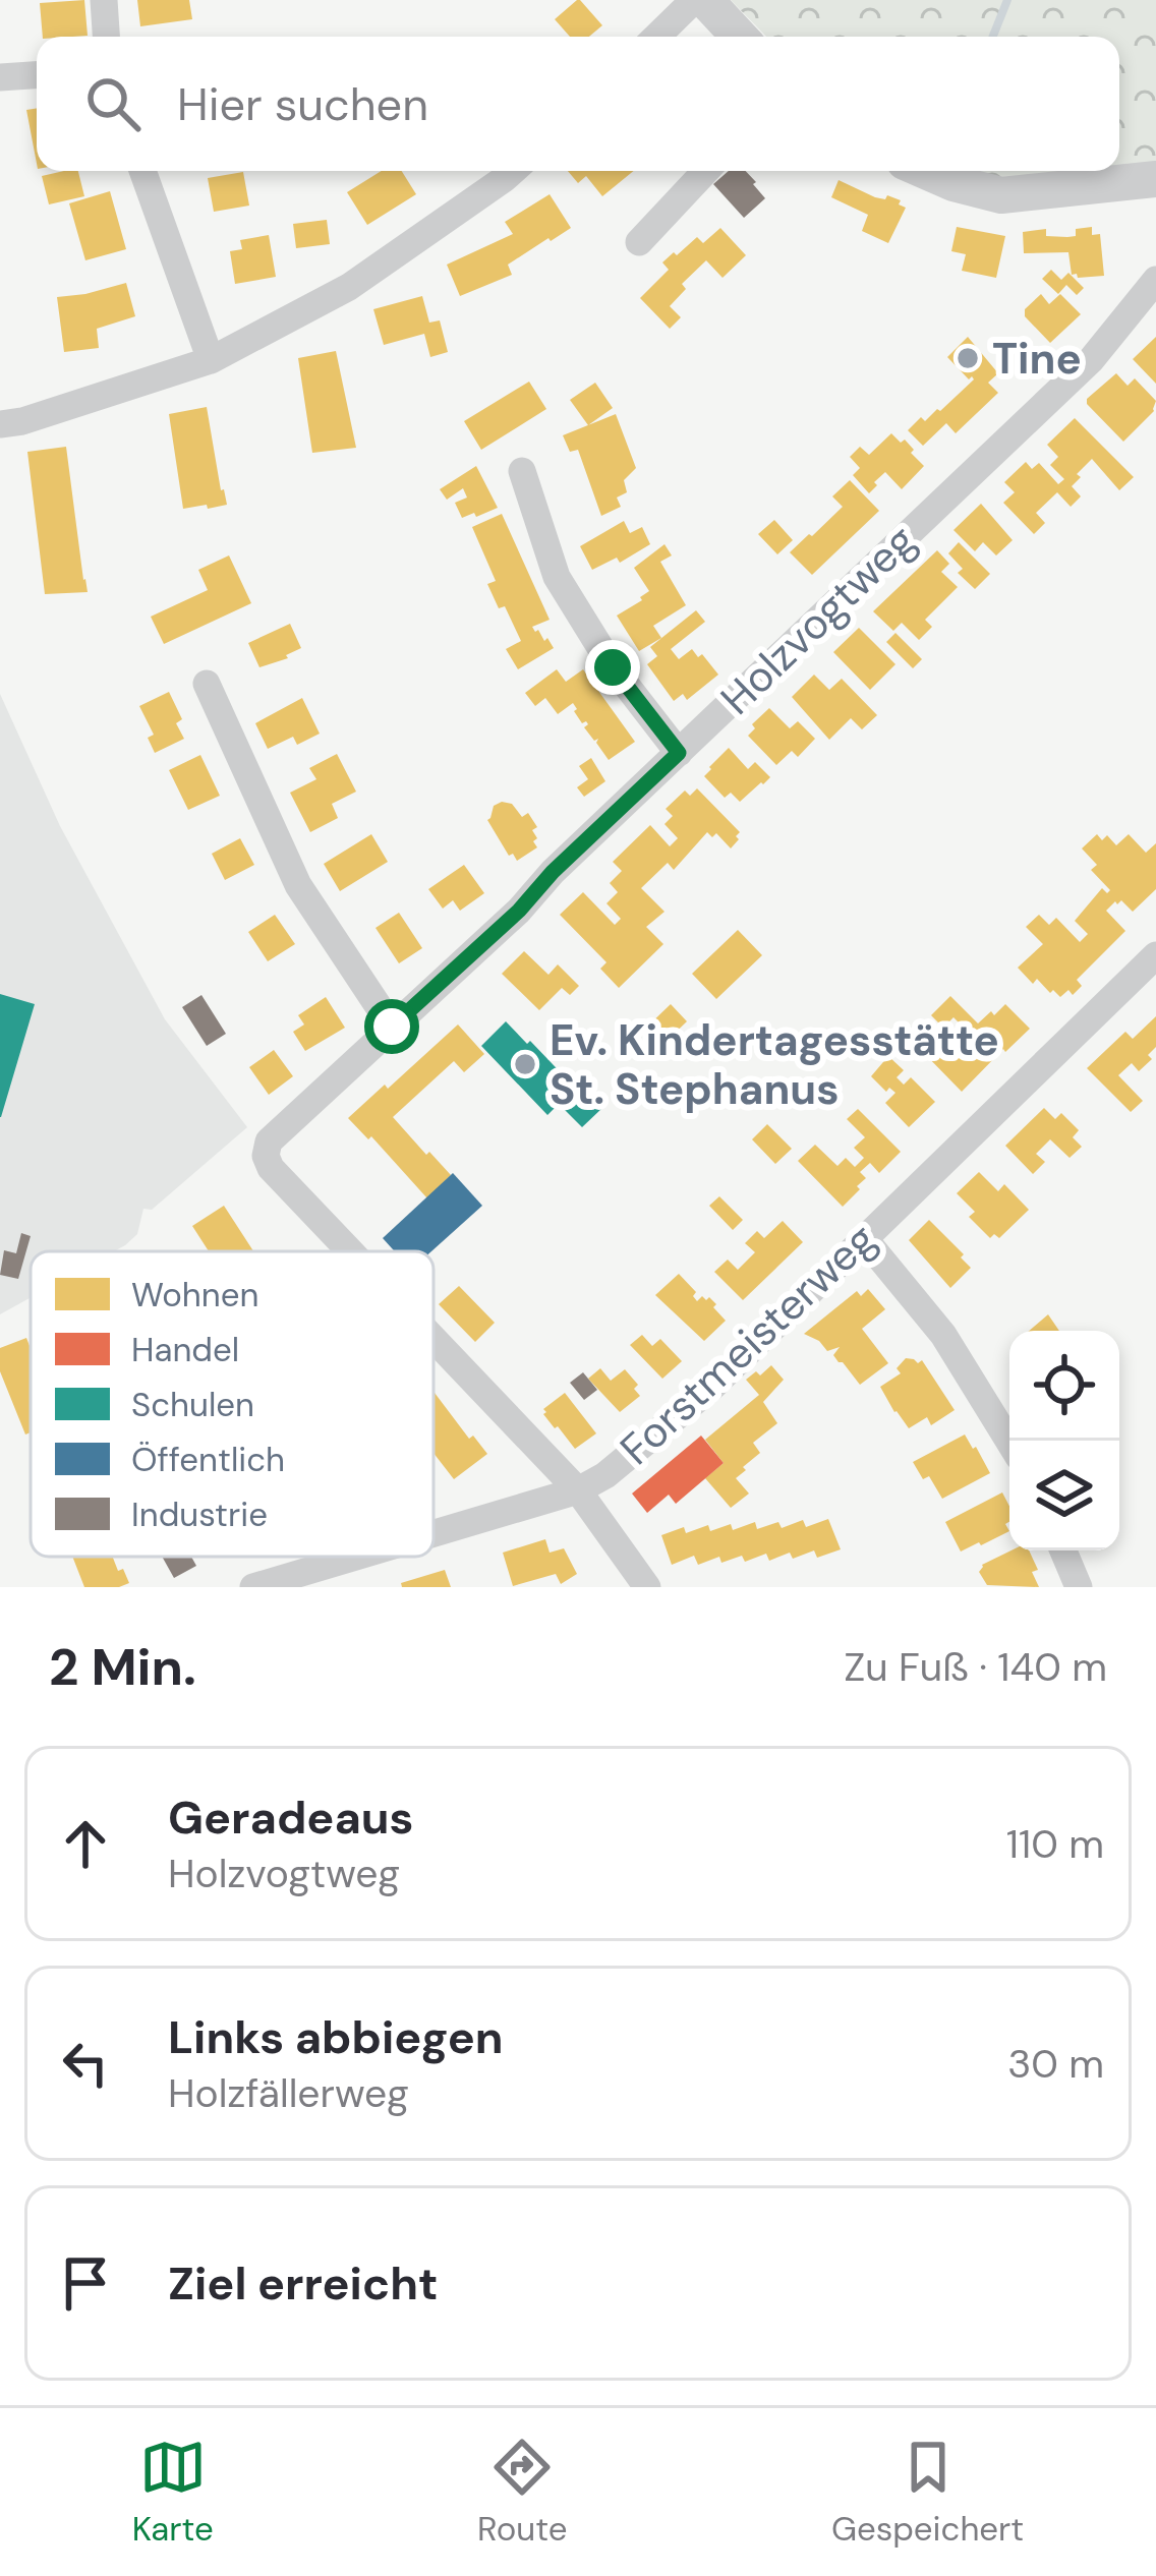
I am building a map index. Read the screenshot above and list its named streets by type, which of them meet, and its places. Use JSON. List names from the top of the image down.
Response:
{
  "streets": {
    "street": ["Holzvogtweg", "Forstmeisterweg"]
  },
  "crossings": [
    ["Holzvogtweg", "Forstmeisterweg"]
  ],
  "places": ["Tine", "Ev. Kindertagesstätte St. Stephanus"],
  "legend": [
    "Wohnen",
    "Handel",
    "Schulen",
    "Öffentlich",
    "Industrie"
  ],
  "page": {
    "search": "Hier suchen",
    "heading": ["2 Min.", "Zu Fuß · 140 m"],
    "list": [
      ["Geradeaus", "Holzvogtweg", "110 m"],
      ["Links abbiegen", "Holzfällerweg", "30 m"],
      "Ziel erreicht"
    ],
    "nav": ["Karte", "Route", "Gespeichert"]
  }
}
